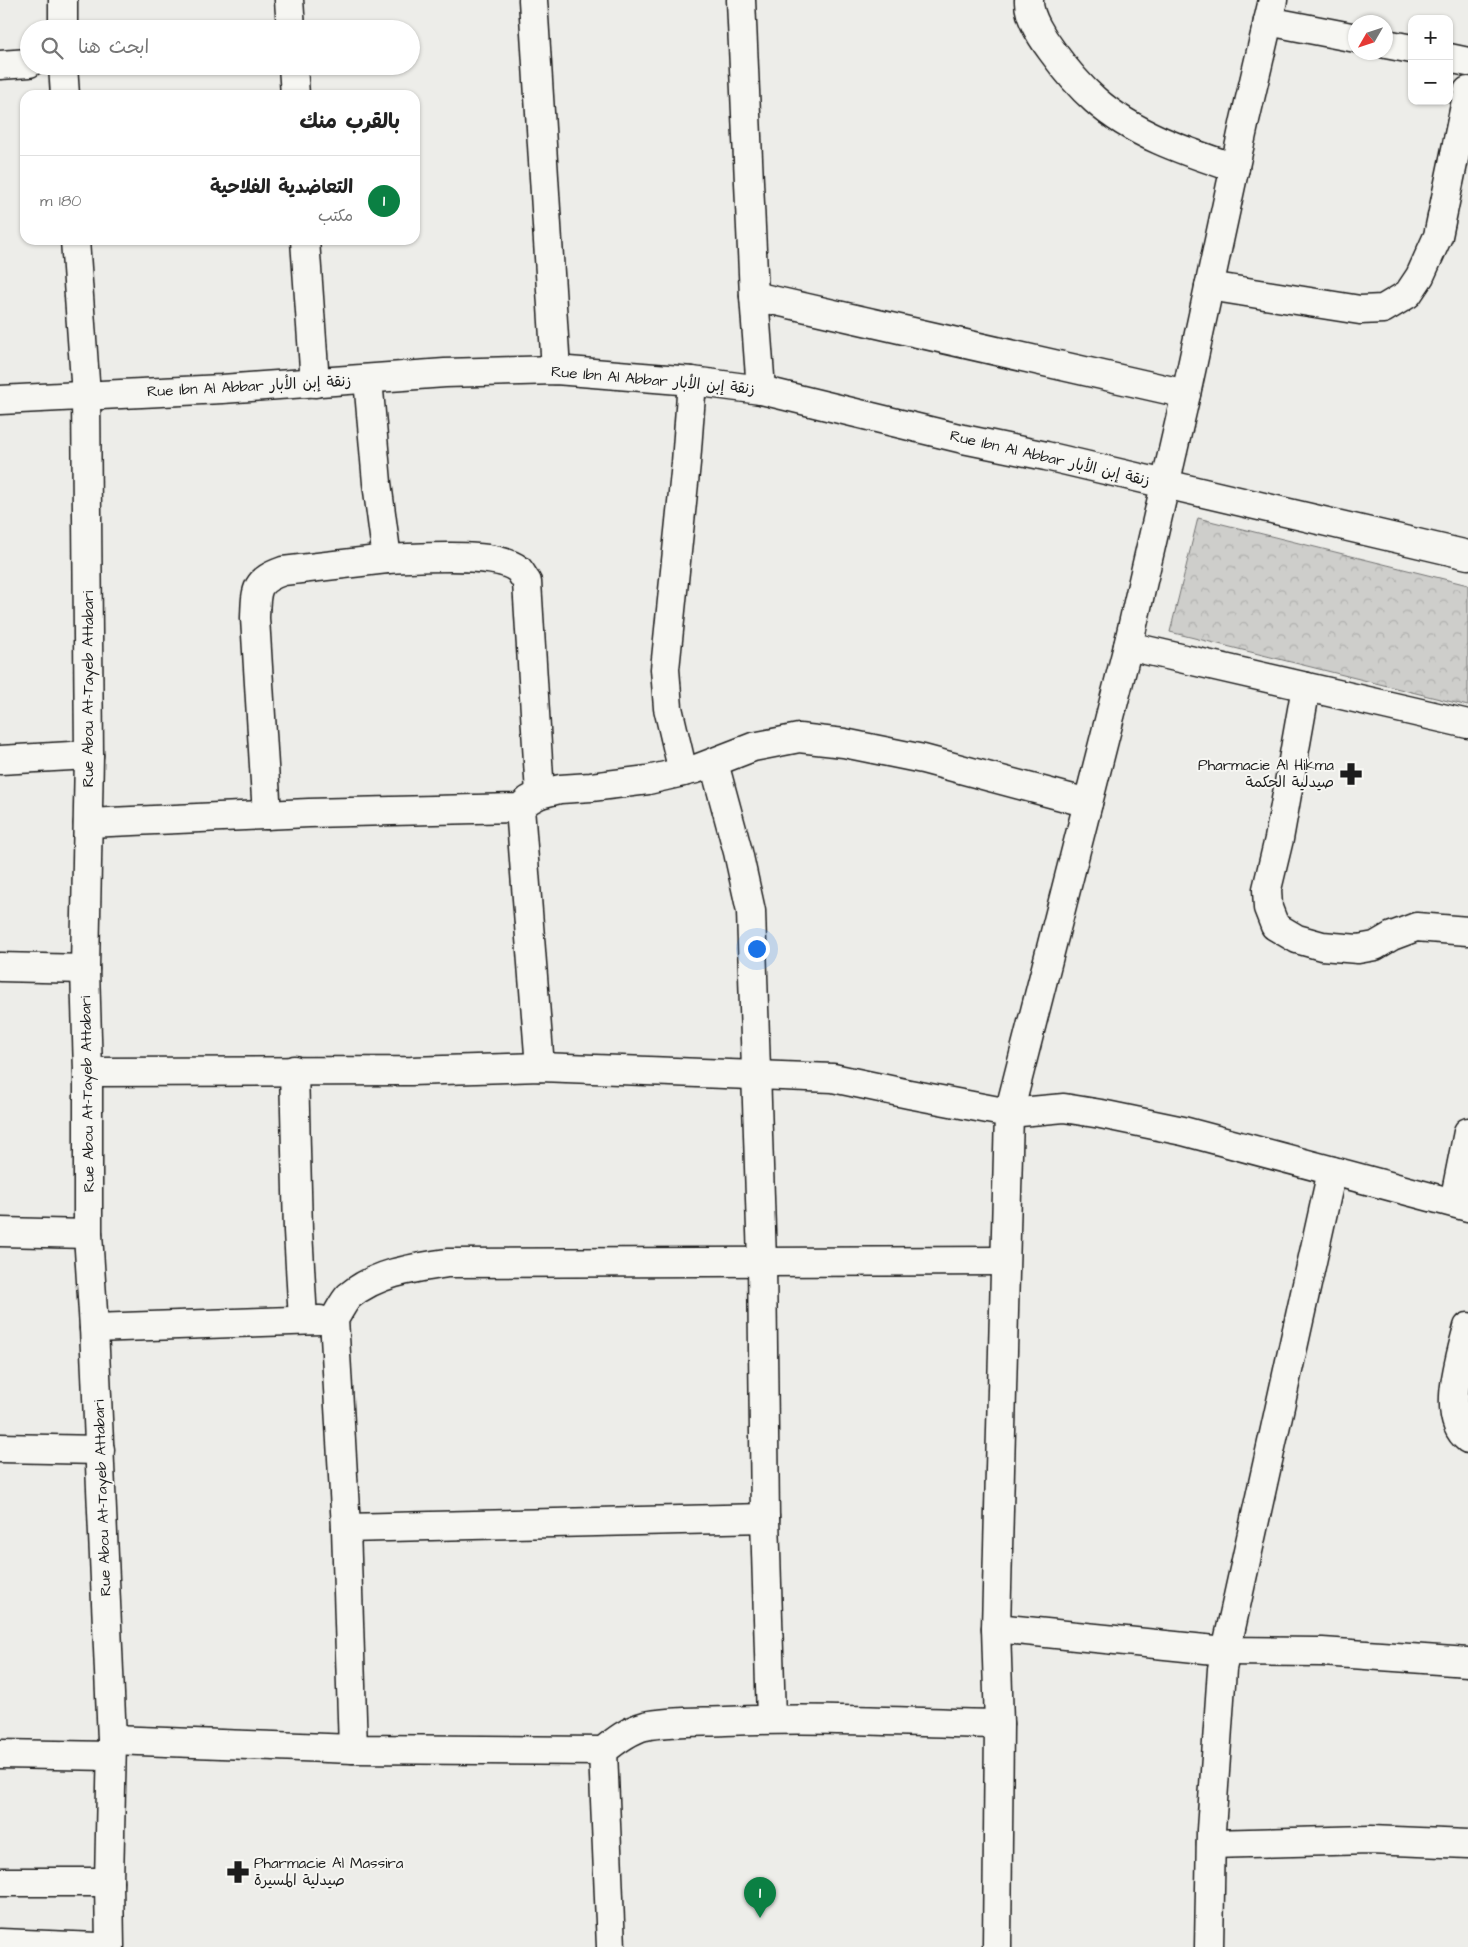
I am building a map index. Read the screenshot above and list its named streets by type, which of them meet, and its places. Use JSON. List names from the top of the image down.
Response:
{
  "streets": {
    "street": ["Rue Ibn Al Abbar زنقة إبن الأبار", "Rue Abou At-Tayeb Attabari"]
  },
  "crossings": [
    ["Rue Ibn Al Abbar زنقة إبن الأبار", "Rue Abou At-Tayeb Attabari"]
  ],
  "places": {
    "pharmacy": ["Pharmacie Al Hikma صيدلية الحكمة", "Pharmacie Al Massira صيدلية المسيرة"]
  },
  "north": "bottom left",
  "page": {
    "map_buttons": ["+", "−"],
    "search": "ابحث هنا",
    "heading": "بالقرب منك",
    "list": [
      {
        "mark": "1",
        "name": "التعاضدية الفلاحية",
        "note": "مكتب",
        "value": "180 m"
      }
    ],
    "pins": "1"
  }
}
